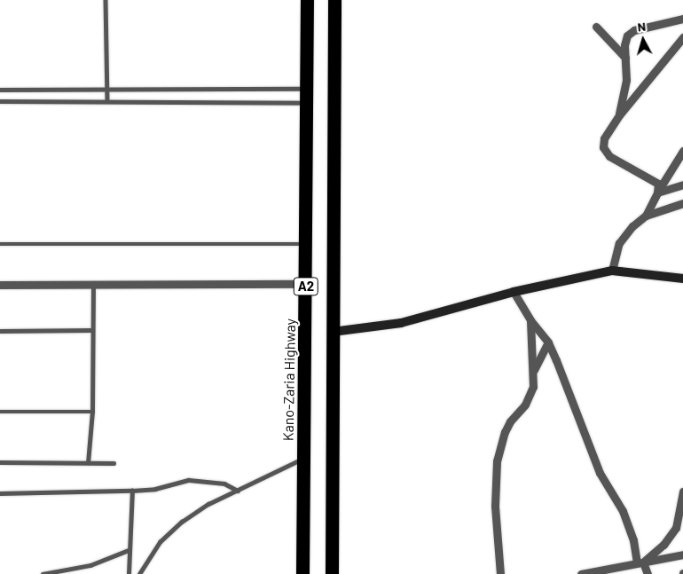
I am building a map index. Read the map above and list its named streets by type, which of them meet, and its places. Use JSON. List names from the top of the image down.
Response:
{
  "streets": {
    "highway": ["A2", "Kano-Zaria Highway"]
  },
  "north": "top"
}
